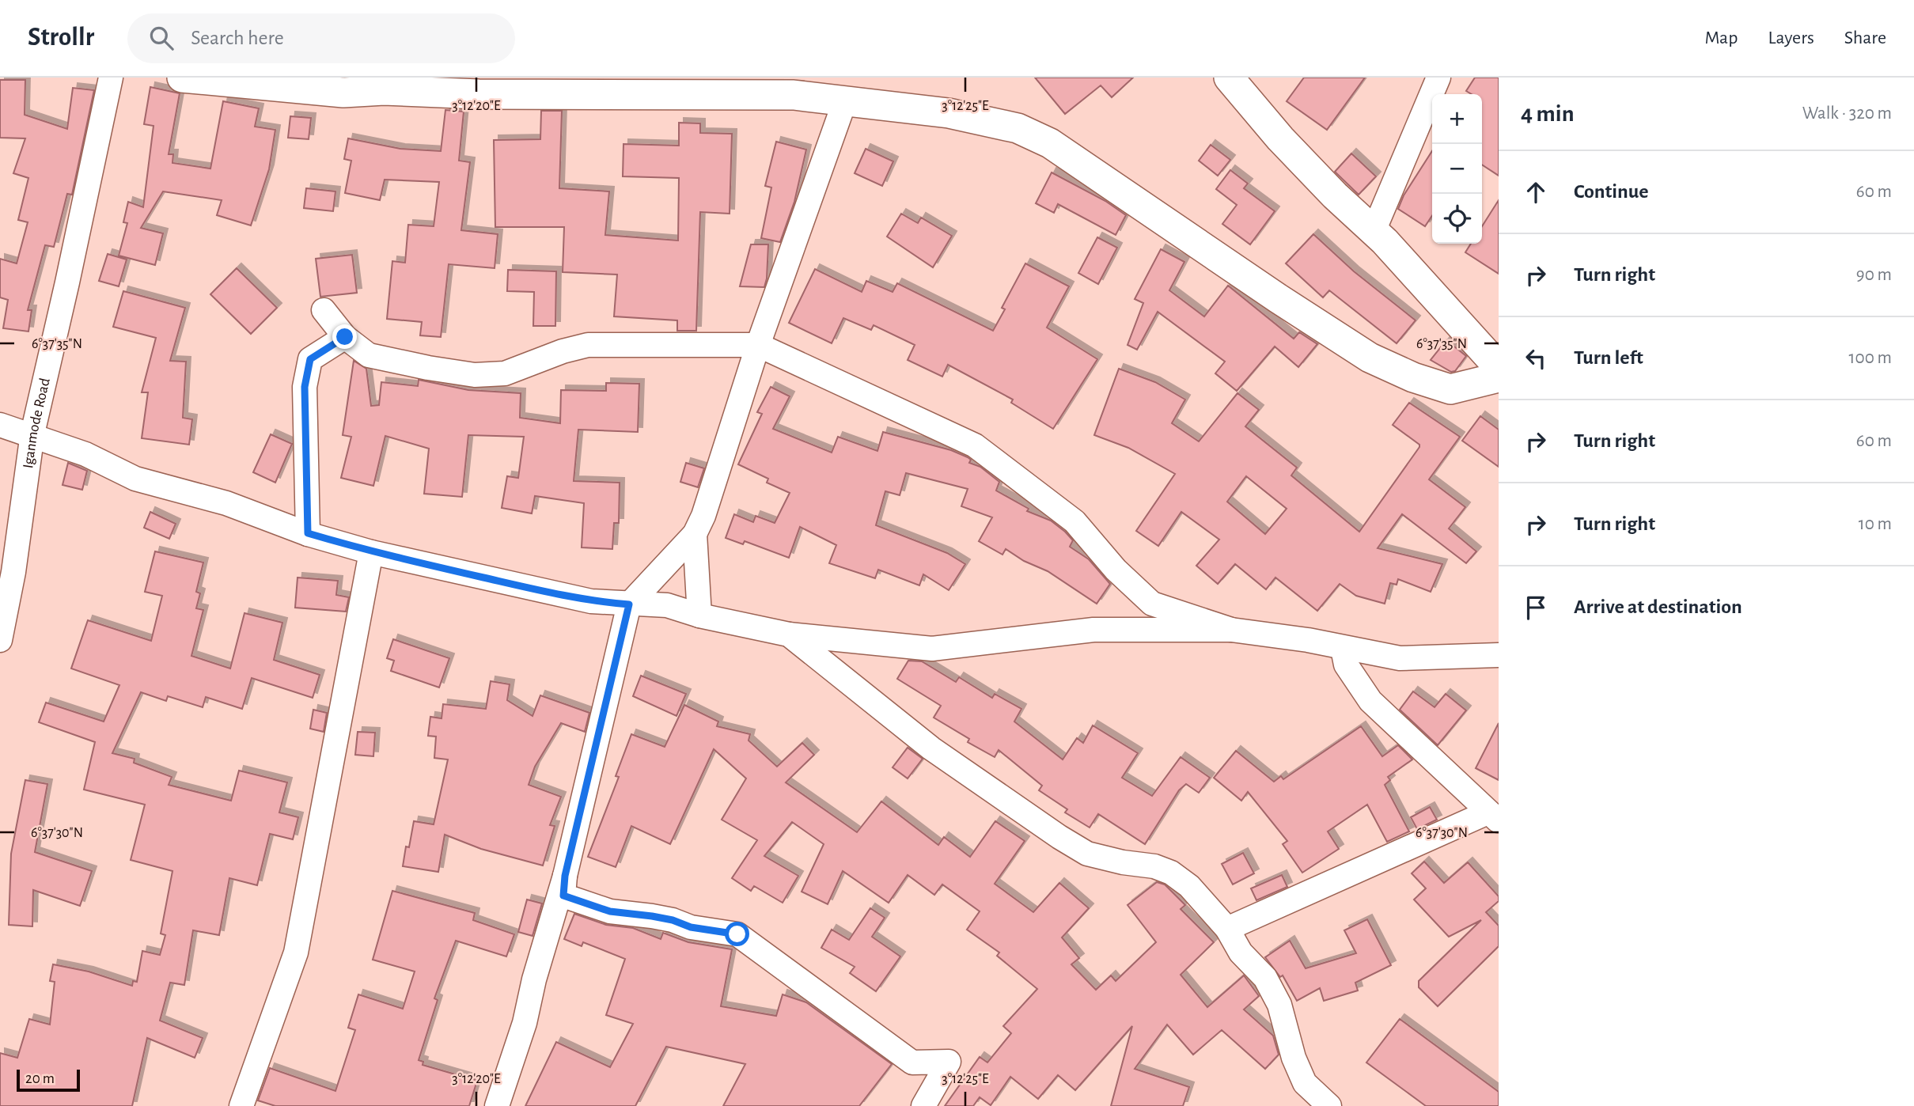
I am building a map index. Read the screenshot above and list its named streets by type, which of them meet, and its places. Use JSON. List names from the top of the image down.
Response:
{
  "streets": {
    "street": ["Iganmode Road"]
  },
  "scale_bar": "20 m",
  "page": {
    "header": "Strollr",
    "search": "Search here",
    "nav": ["Map", "Layers", "Share"],
    "heading": ["4 min", "Walk · 320 m"],
    "map_buttons": ["+", "−"],
    "list": [
      ["Continue", "60 m"],
      ["Turn right", "90 m"],
      ["Turn left", "100 m"],
      ["Turn right", "60 m"],
      ["Turn right", "10 m"],
      "Arrive at destination"
    ],
    "scale": "20 m"
  },
  "coordinates": [
    "3°12'20\"E",
    "3°12'25\"E",
    "6°37'35\"N",
    "6°37'30\"N"
  ]
}
